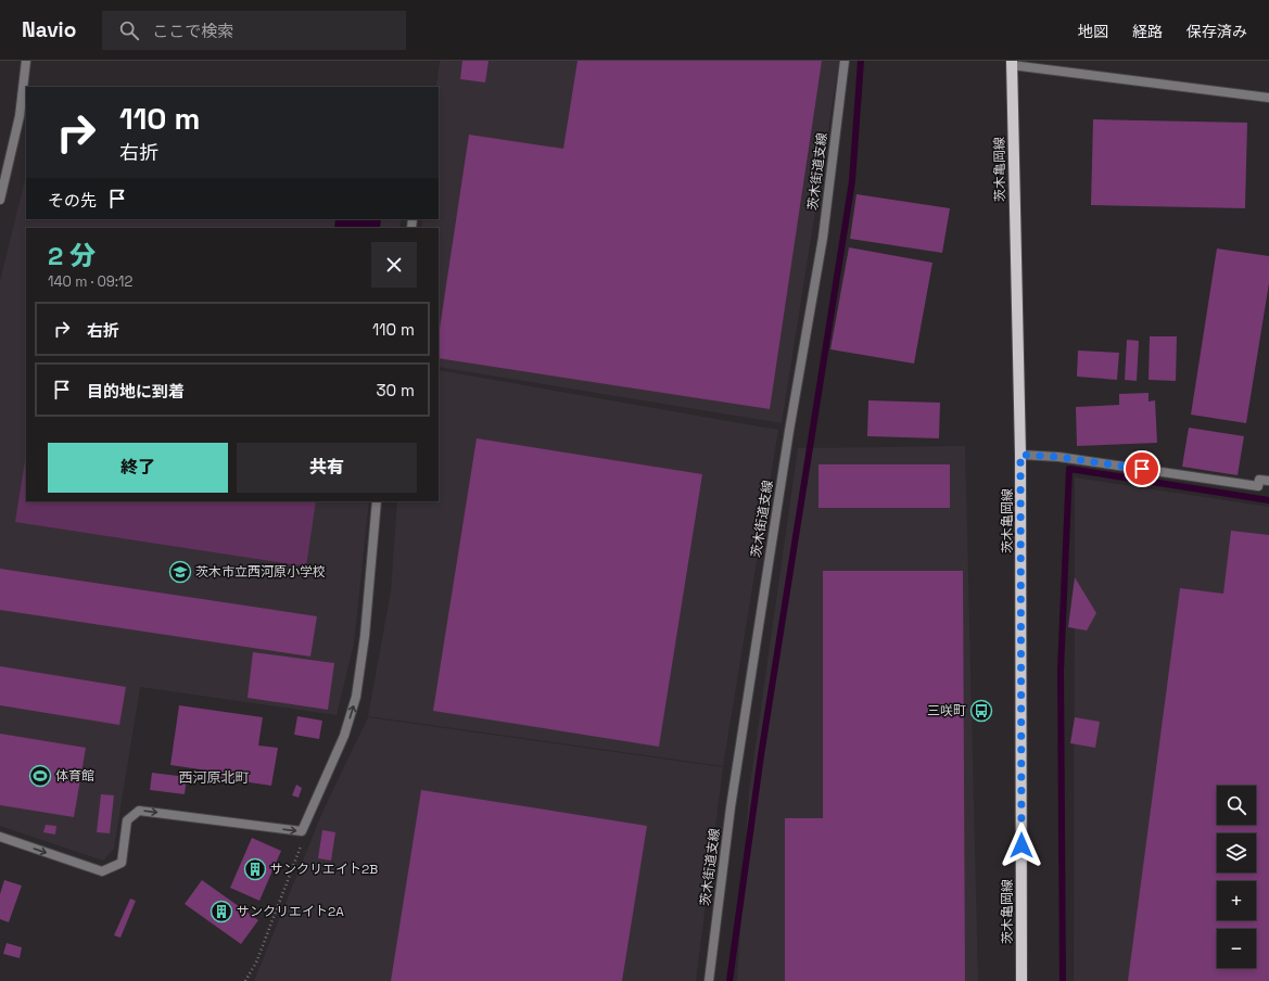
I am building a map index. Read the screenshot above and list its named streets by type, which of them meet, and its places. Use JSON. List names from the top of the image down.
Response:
{
  "streets": {
    "main road": ["茨木亀岡線"],
    "street": ["茨木街道支線"]
  },
  "districts": ["西河原北町"],
  "places": {
    "school or university": ["茨木市立西河原小学校"],
    "bus stop": ["三咲町"],
    "sports": ["体育館"],
    "building": ["サンクリエイト2B", "サンクリエイト2A"]
  },
  "page": {
    "header": "Navio",
    "search": "ここで検索",
    "nav": ["地図", "経路", "保存済み"],
    "turn": ["110 m", "右折"],
    "then": "その先",
    "heading": ["2 分", "140 m · 09:12"],
    "list": [
      {
        "name": "右折",
        "value": "110 m"
      },
      {
        "name": "目的地に到着",
        "value": "30 m"
      }
    ],
    "buttons": ["終了", "共有"],
    "map_buttons": ["+", "−"]
  }
}
